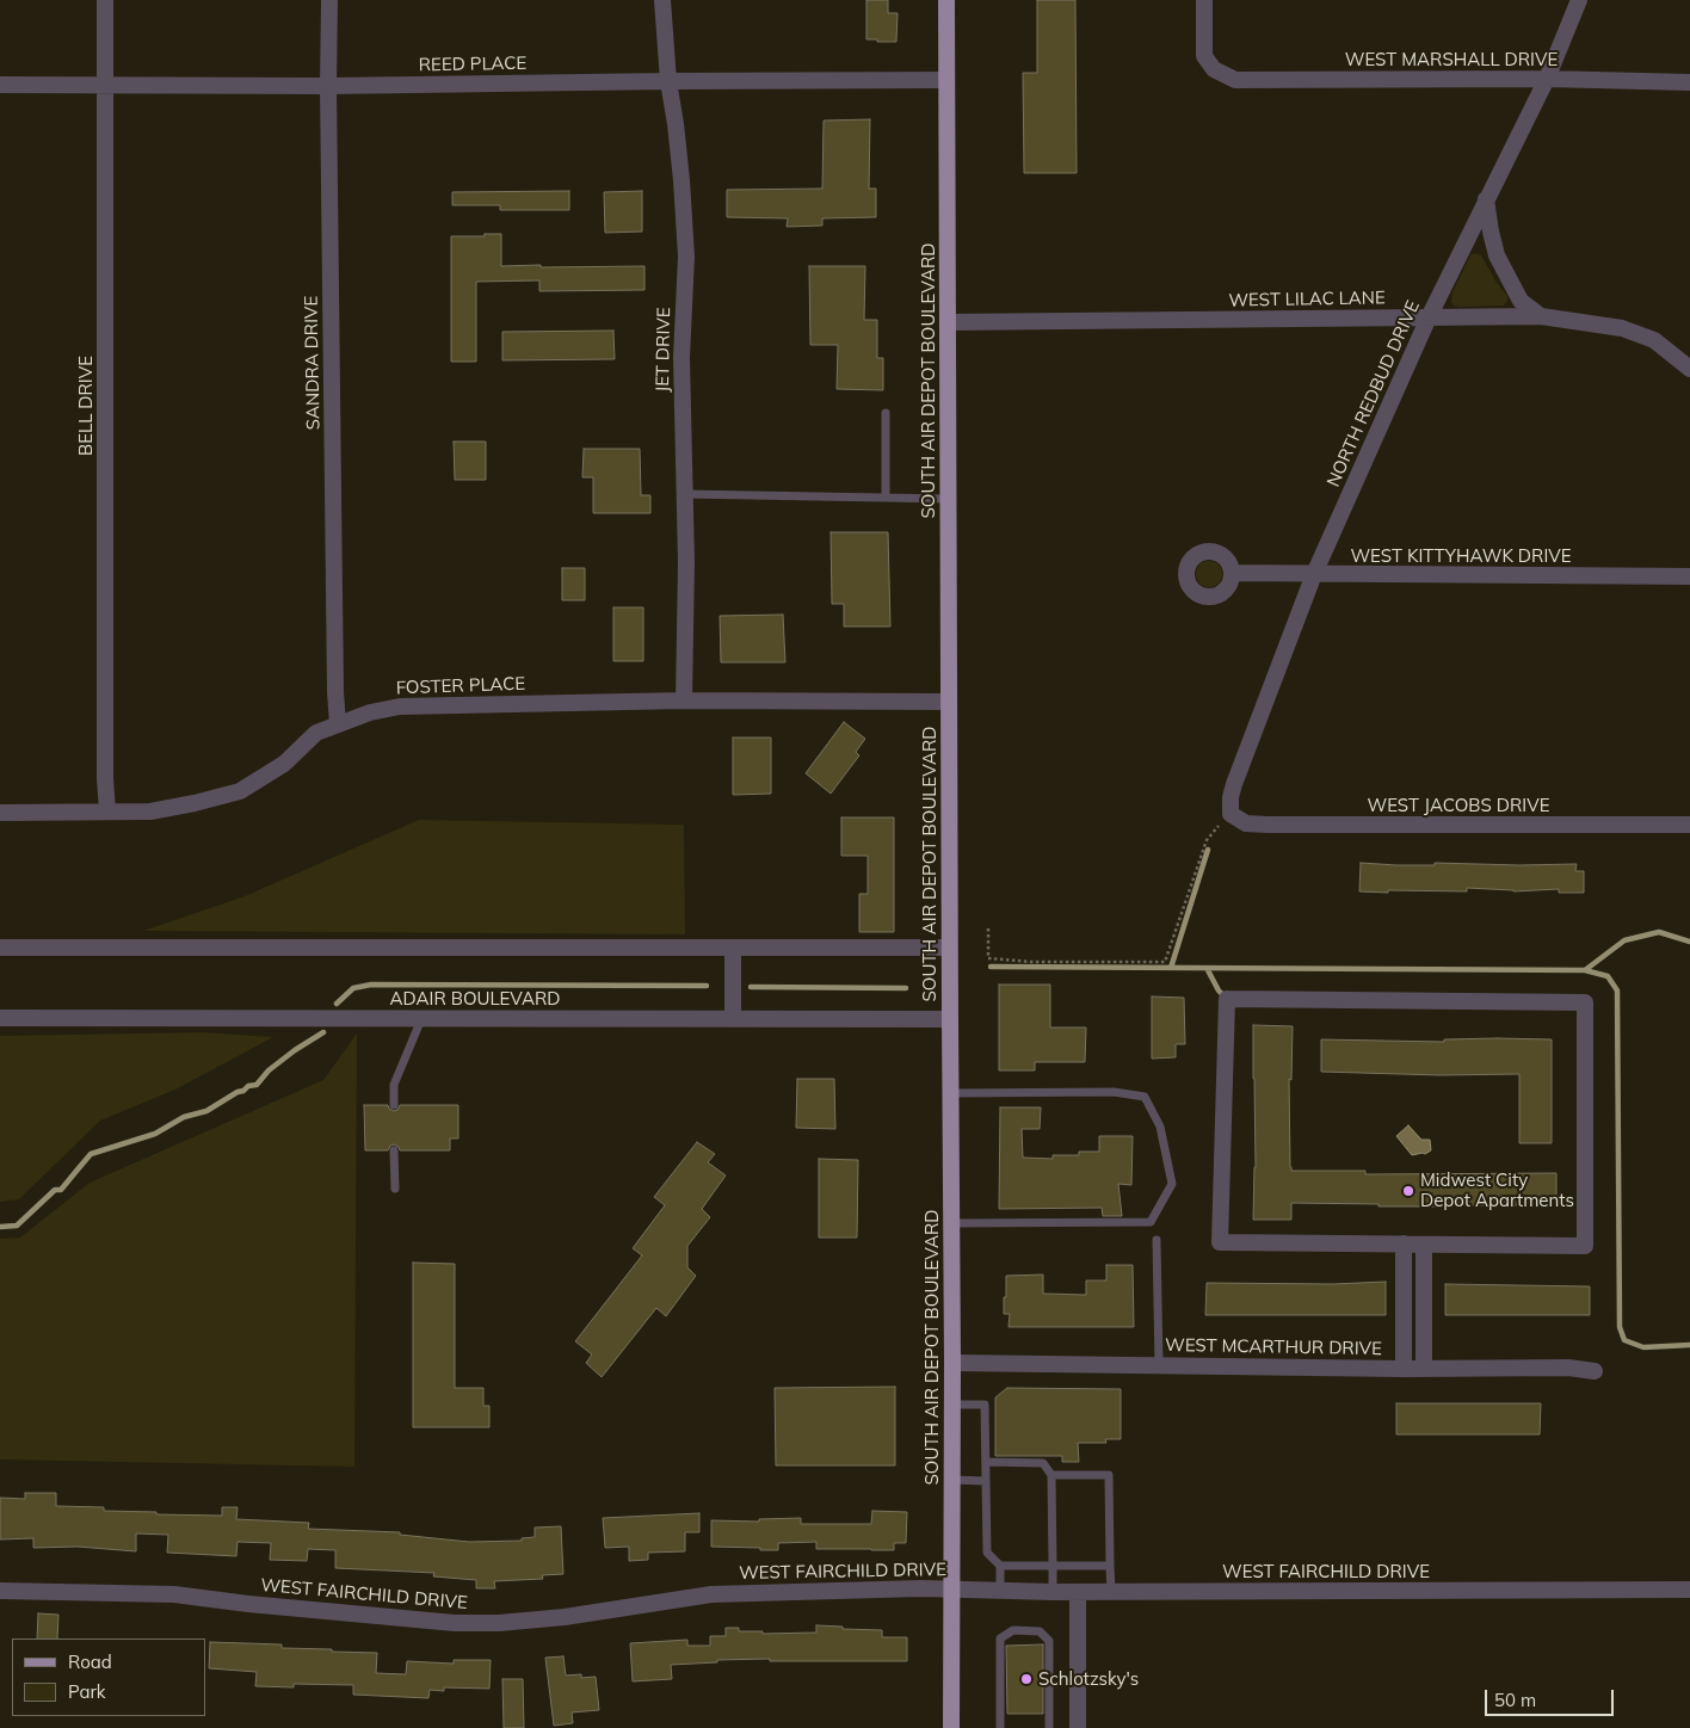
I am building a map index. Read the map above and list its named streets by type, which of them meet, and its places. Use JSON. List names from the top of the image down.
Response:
{
  "streets": {
    "main road": ["SOUTH AIR DEPOT BOULEVARD"],
    "street": [
      "WEST MARSHALL DRIVE",
      "REED PLACE",
      "WEST LILAC LANE",
      "JET DRIVE",
      "SANDRA DRIVE",
      "NORTH REDBUD DRIVE",
      "BELL DRIVE",
      "WEST KITTYHAWK DRIVE",
      "FOSTER PLACE",
      "WEST JACOBS DRIVE",
      "ADAIR BOULEVARD",
      "WEST MCARTHUR DRIVE",
      "WEST FAIRCHILD DRIVE"
    ]
  },
  "crossings": [
    ["WEST MARSHALL DRIVE", "NORTH REDBUD DRIVE"],
    ["REED PLACE", "JET DRIVE"],
    ["REED PLACE", "SANDRA DRIVE"],
    ["REED PLACE", "SOUTH AIR DEPOT BOULEVARD"],
    ["REED PLACE", "BELL DRIVE"],
    ["WEST LILAC LANE", "SOUTH AIR DEPOT BOULEVARD"],
    ["WEST LILAC LANE", "NORTH REDBUD DRIVE"],
    ["JET DRIVE", "FOSTER PLACE"],
    ["SANDRA DRIVE", "FOSTER PLACE"],
    ["SOUTH AIR DEPOT BOULEVARD", "FOSTER PLACE"],
    ["SOUTH AIR DEPOT BOULEVARD", "ADAIR BOULEVARD"],
    ["SOUTH AIR DEPOT BOULEVARD", "WEST MCARTHUR DRIVE"],
    ["SOUTH AIR DEPOT BOULEVARD", "WEST FAIRCHILD DRIVE"],
    ["NORTH REDBUD DRIVE", "WEST KITTYHAWK DRIVE"],
    ["NORTH REDBUD DRIVE", "WEST JACOBS DRIVE"],
    ["BELL DRIVE", "FOSTER PLACE"]
  ],
  "places": ["Midwest City Depot Apartments", "Schlotzsky's"],
  "legend": ["Road", "Park"],
  "scale_bar": "50 m"
}
